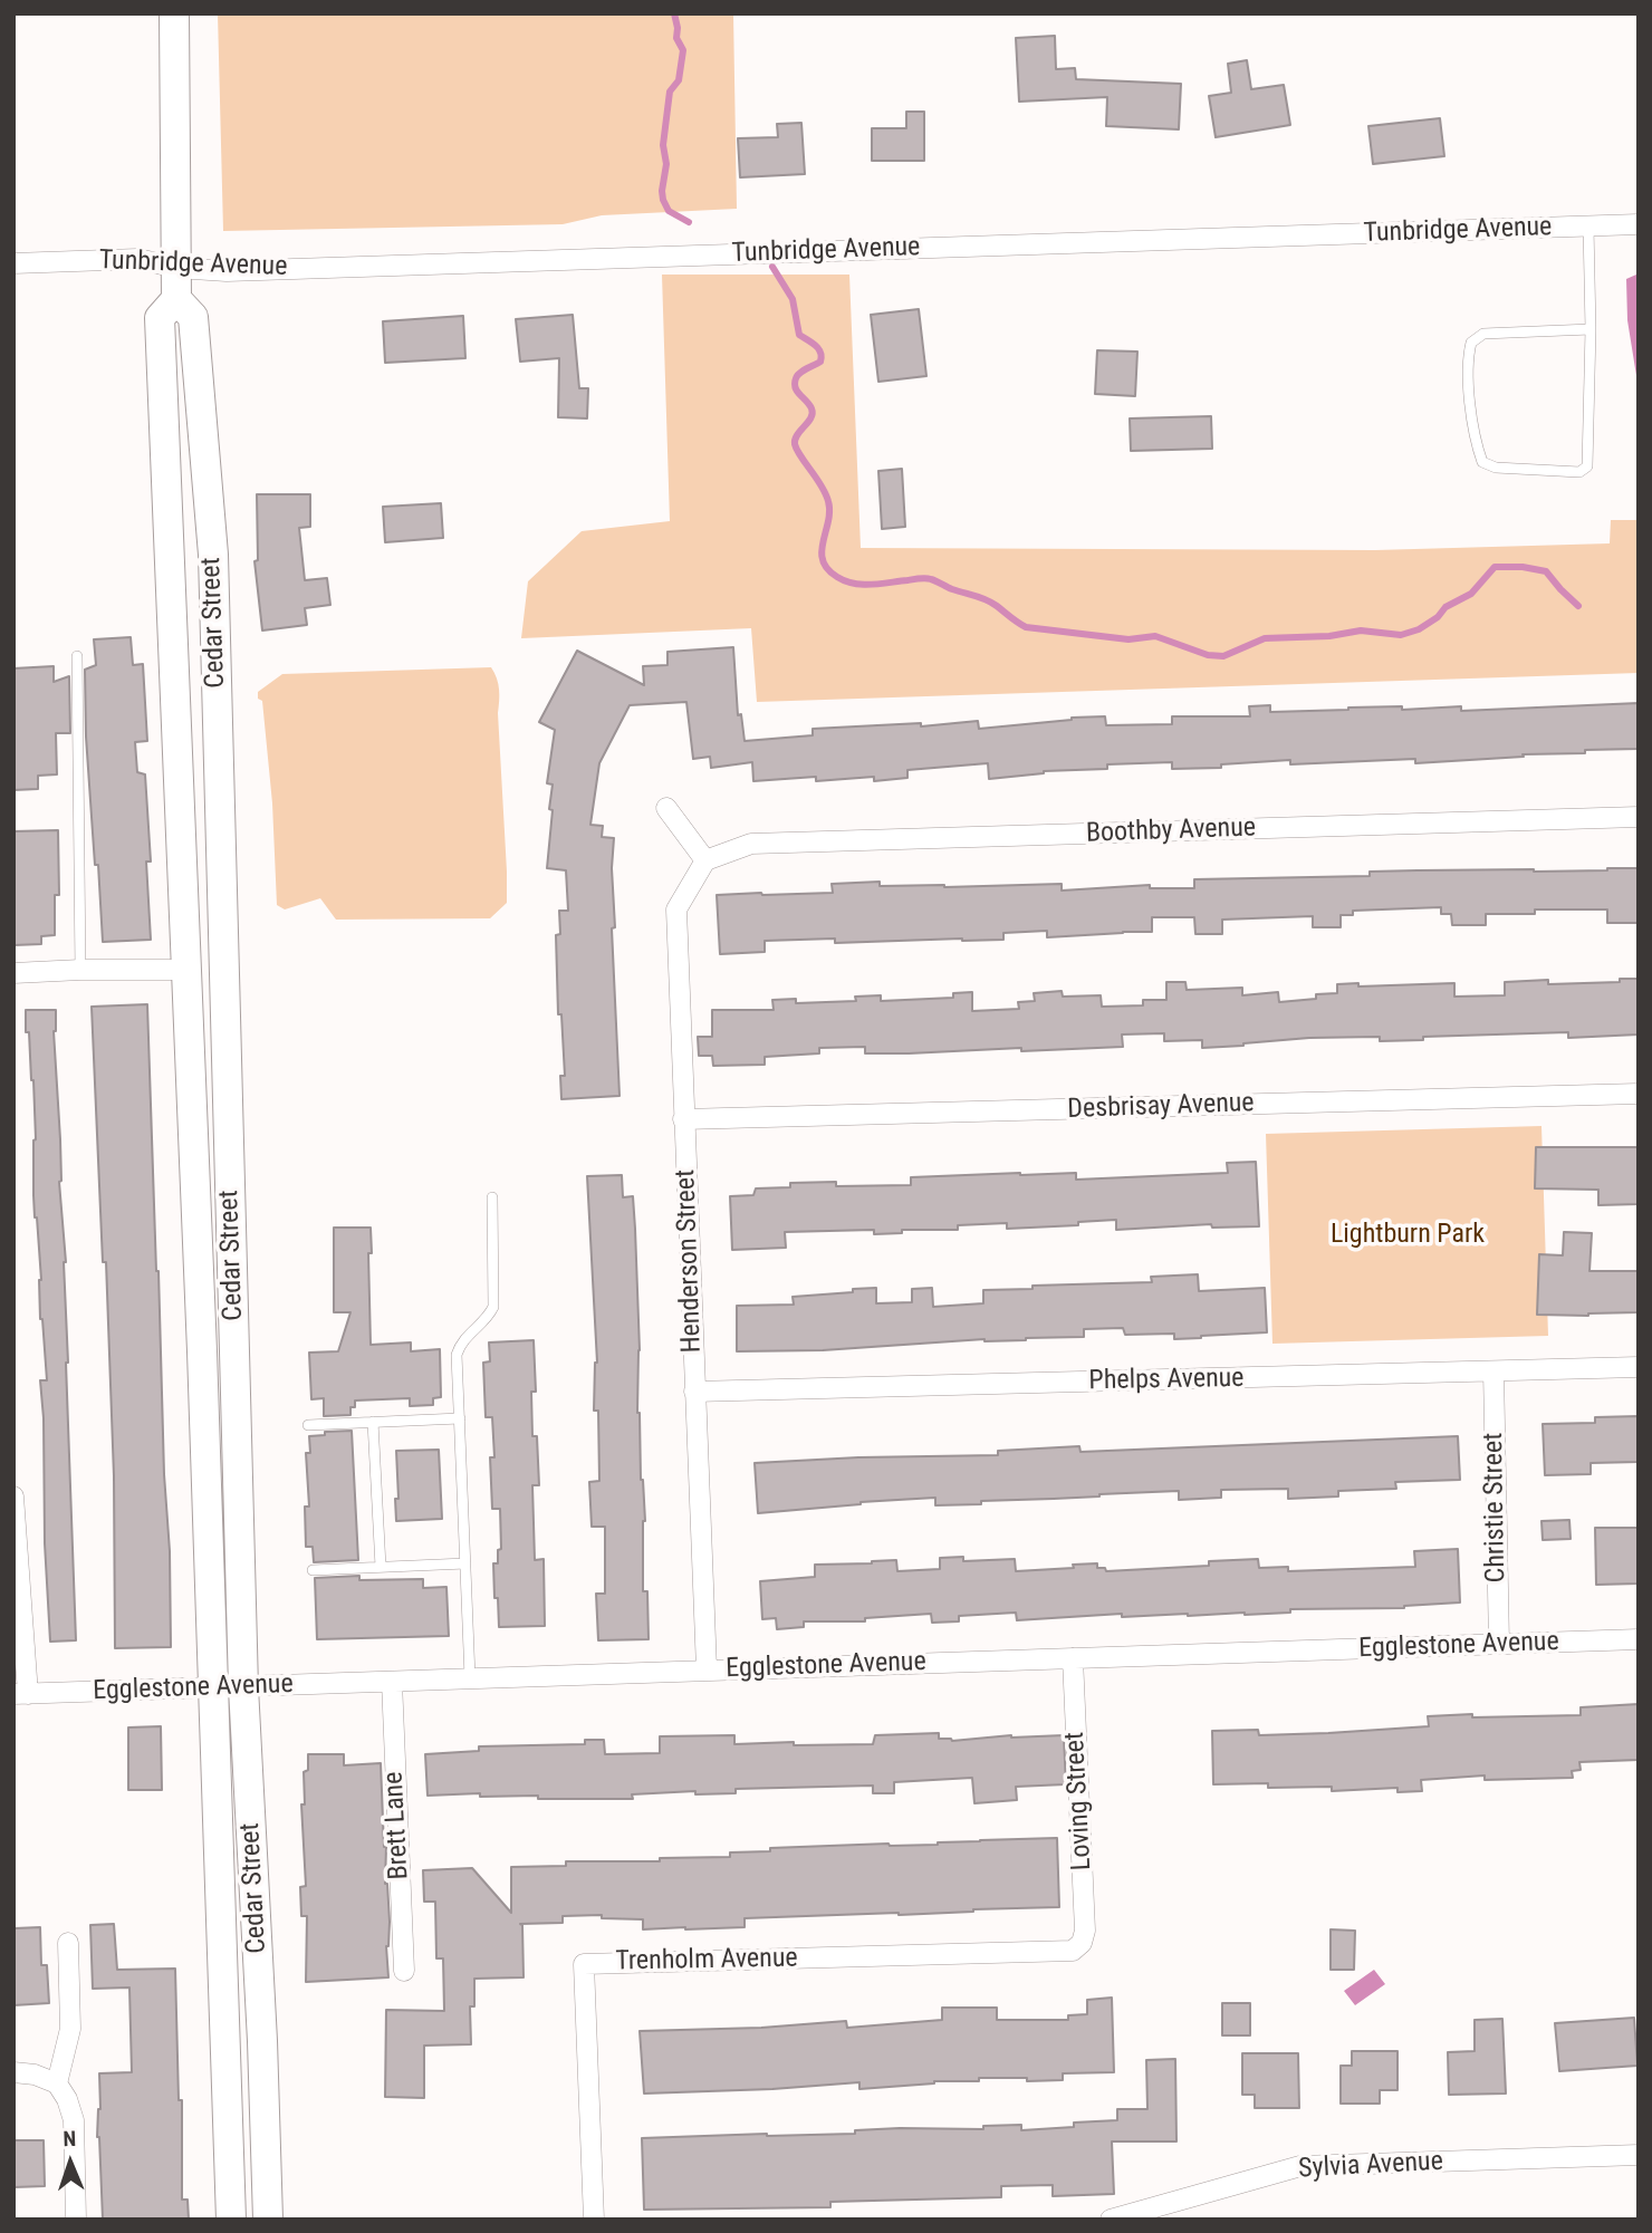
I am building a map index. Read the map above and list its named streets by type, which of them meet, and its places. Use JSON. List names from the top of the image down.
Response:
{
  "streets": {
    "main road": ["Cedar Street"],
    "street": [
      "Tunbridge Avenue",
      "Boothby Avenue",
      "Desbrisay Avenue",
      "Henderson Street",
      "Phelps Avenue",
      "Christie Street",
      "Egglestone Avenue",
      "Loving Street",
      "Brett Lane",
      "Trenholm Avenue",
      "Sylvia Avenue"
    ]
  },
  "crossings": [
    ["Tunbridge Avenue", "Cedar Street"],
    ["Cedar Street", "Egglestone Avenue"],
    ["Boothby Avenue", "Henderson Street"],
    ["Desbrisay Avenue", "Henderson Street"],
    ["Henderson Street", "Phelps Avenue"],
    ["Henderson Street", "Egglestone Avenue"],
    ["Phelps Avenue", "Christie Street"],
    ["Christie Street", "Egglestone Avenue"],
    ["Egglestone Avenue", "Loving Street"],
    ["Egglestone Avenue", "Brett Lane"],
    ["Loving Street", "Trenholm Avenue"]
  ],
  "parks": ["Lightburn Park"],
  "north": "top"
}
